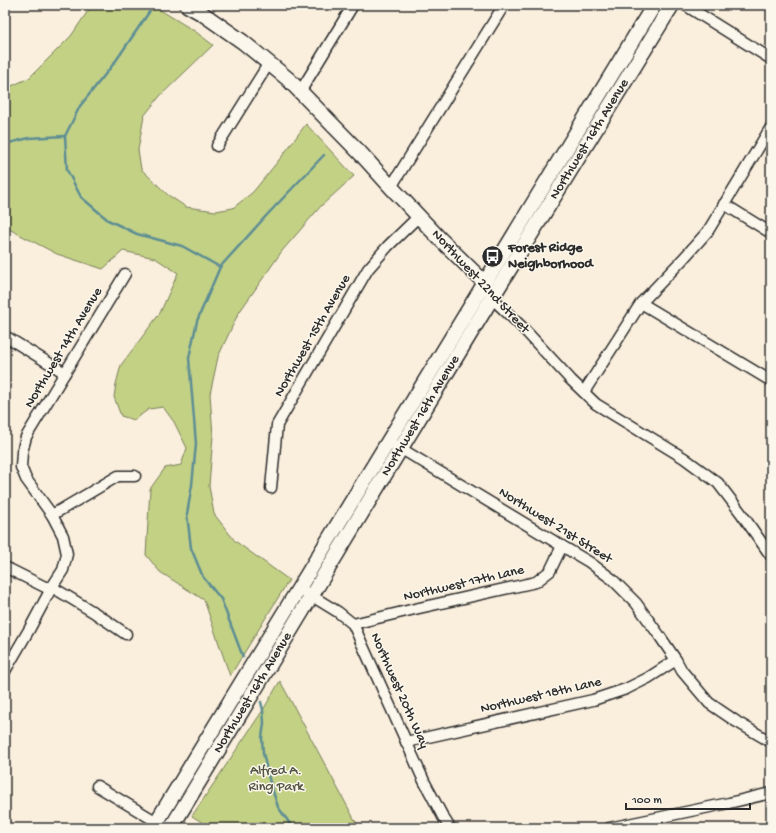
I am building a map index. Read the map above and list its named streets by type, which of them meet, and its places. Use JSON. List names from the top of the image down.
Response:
{
  "streets": {
    "main road": ["Northwest 16th Avenue", "Northwest 22nd Street"],
    "street": [
      "Northwest 15th Avenue",
      "Northwest 14th Avenue",
      "Northwest 21st Street",
      "Northwest 17th Lane",
      "Northwest 20th Way",
      "Northwest 18th Lane"
    ]
  },
  "crossings": [
    ["Northwest 16th Avenue", "Northwest 22nd Street"],
    ["Northwest 16th Avenue", "Northwest 21st Street"],
    ["Northwest 16th Avenue", "Northwest 20th Way"],
    ["Northwest 22nd Street", "Northwest 15th Avenue"],
    ["Northwest 21st Street", "Northwest 17th Lane"],
    ["Northwest 21st Street", "Northwest 18th Lane"],
    ["Northwest 17th Lane", "Northwest 20th Way"],
    ["Northwest 20th Way", "Northwest 18th Lane"]
  ],
  "parks": ["Alfred A. Ring Park"],
  "places": {
    "bus stop": ["Forest Ridge Neighborhood"]
  },
  "scale_bar": "100 m"
}
